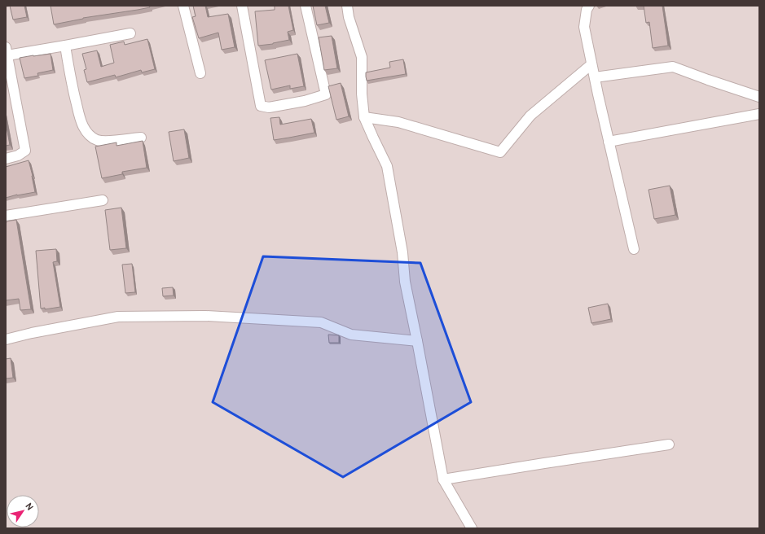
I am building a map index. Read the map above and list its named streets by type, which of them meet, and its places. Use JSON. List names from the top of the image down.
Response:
{
  "north": "top right"
}
